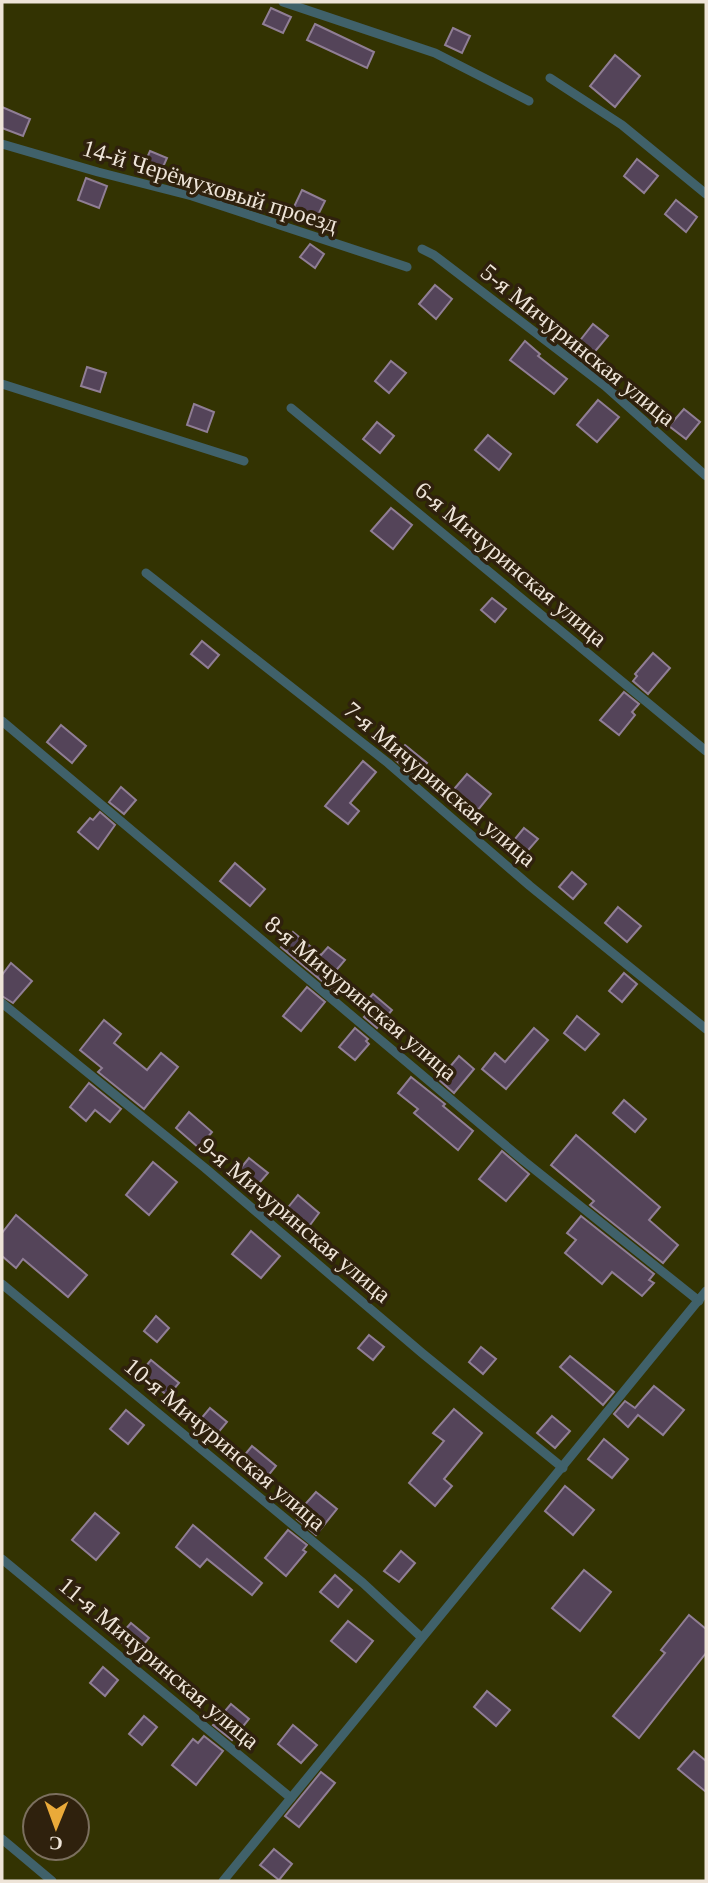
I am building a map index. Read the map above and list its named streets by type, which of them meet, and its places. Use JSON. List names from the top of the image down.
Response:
{
  "streets": {
    "lane": [
      "14-й Черёмуховый проезд",
      "5-я Мичуринская улица",
      "6-я Мичуринская улица",
      "7-я Мичуринская улица",
      "8-я Мичуринская улица",
      "9-я Мичуринская улица",
      "10-я Мичуринская улица",
      "11-я Мичуринская улица"
    ]
  },
  "north": "bottom"
}
